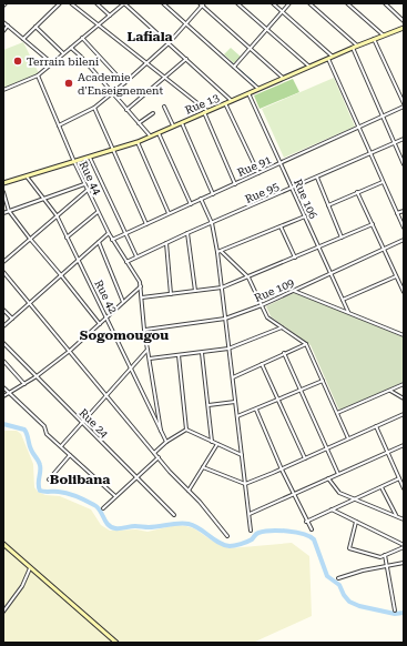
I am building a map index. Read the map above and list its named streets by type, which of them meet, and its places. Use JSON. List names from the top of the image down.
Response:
{
  "streets": {
    "street": [
      "Rue 13",
      "Rue 91",
      "Rue 44",
      "Rue 95",
      "Rue 106",
      "Rue 109",
      "Rue 42",
      "Rue 24"
    ]
  },
  "crossings": [
    ["Rue 13", "Rue 44"],
    ["Rue 13", "Rue 106"],
    ["Rue 13", "Rue 42"],
    ["Rue 91", "Rue 44"],
    ["Rue 91", "Rue 106"],
    ["Rue 44", "Rue 95"],
    ["Rue 44", "Rue 42"],
    ["Rue 95", "Rue 106"],
    ["Rue 106", "Rue 109"],
    ["Rue 109", "Rue 42"]
  ],
  "districts": ["Lafiala", "Sogomougou", "Bolibana"],
  "places": ["Terrain bileni", "Academie d'Enseignement"]
}
